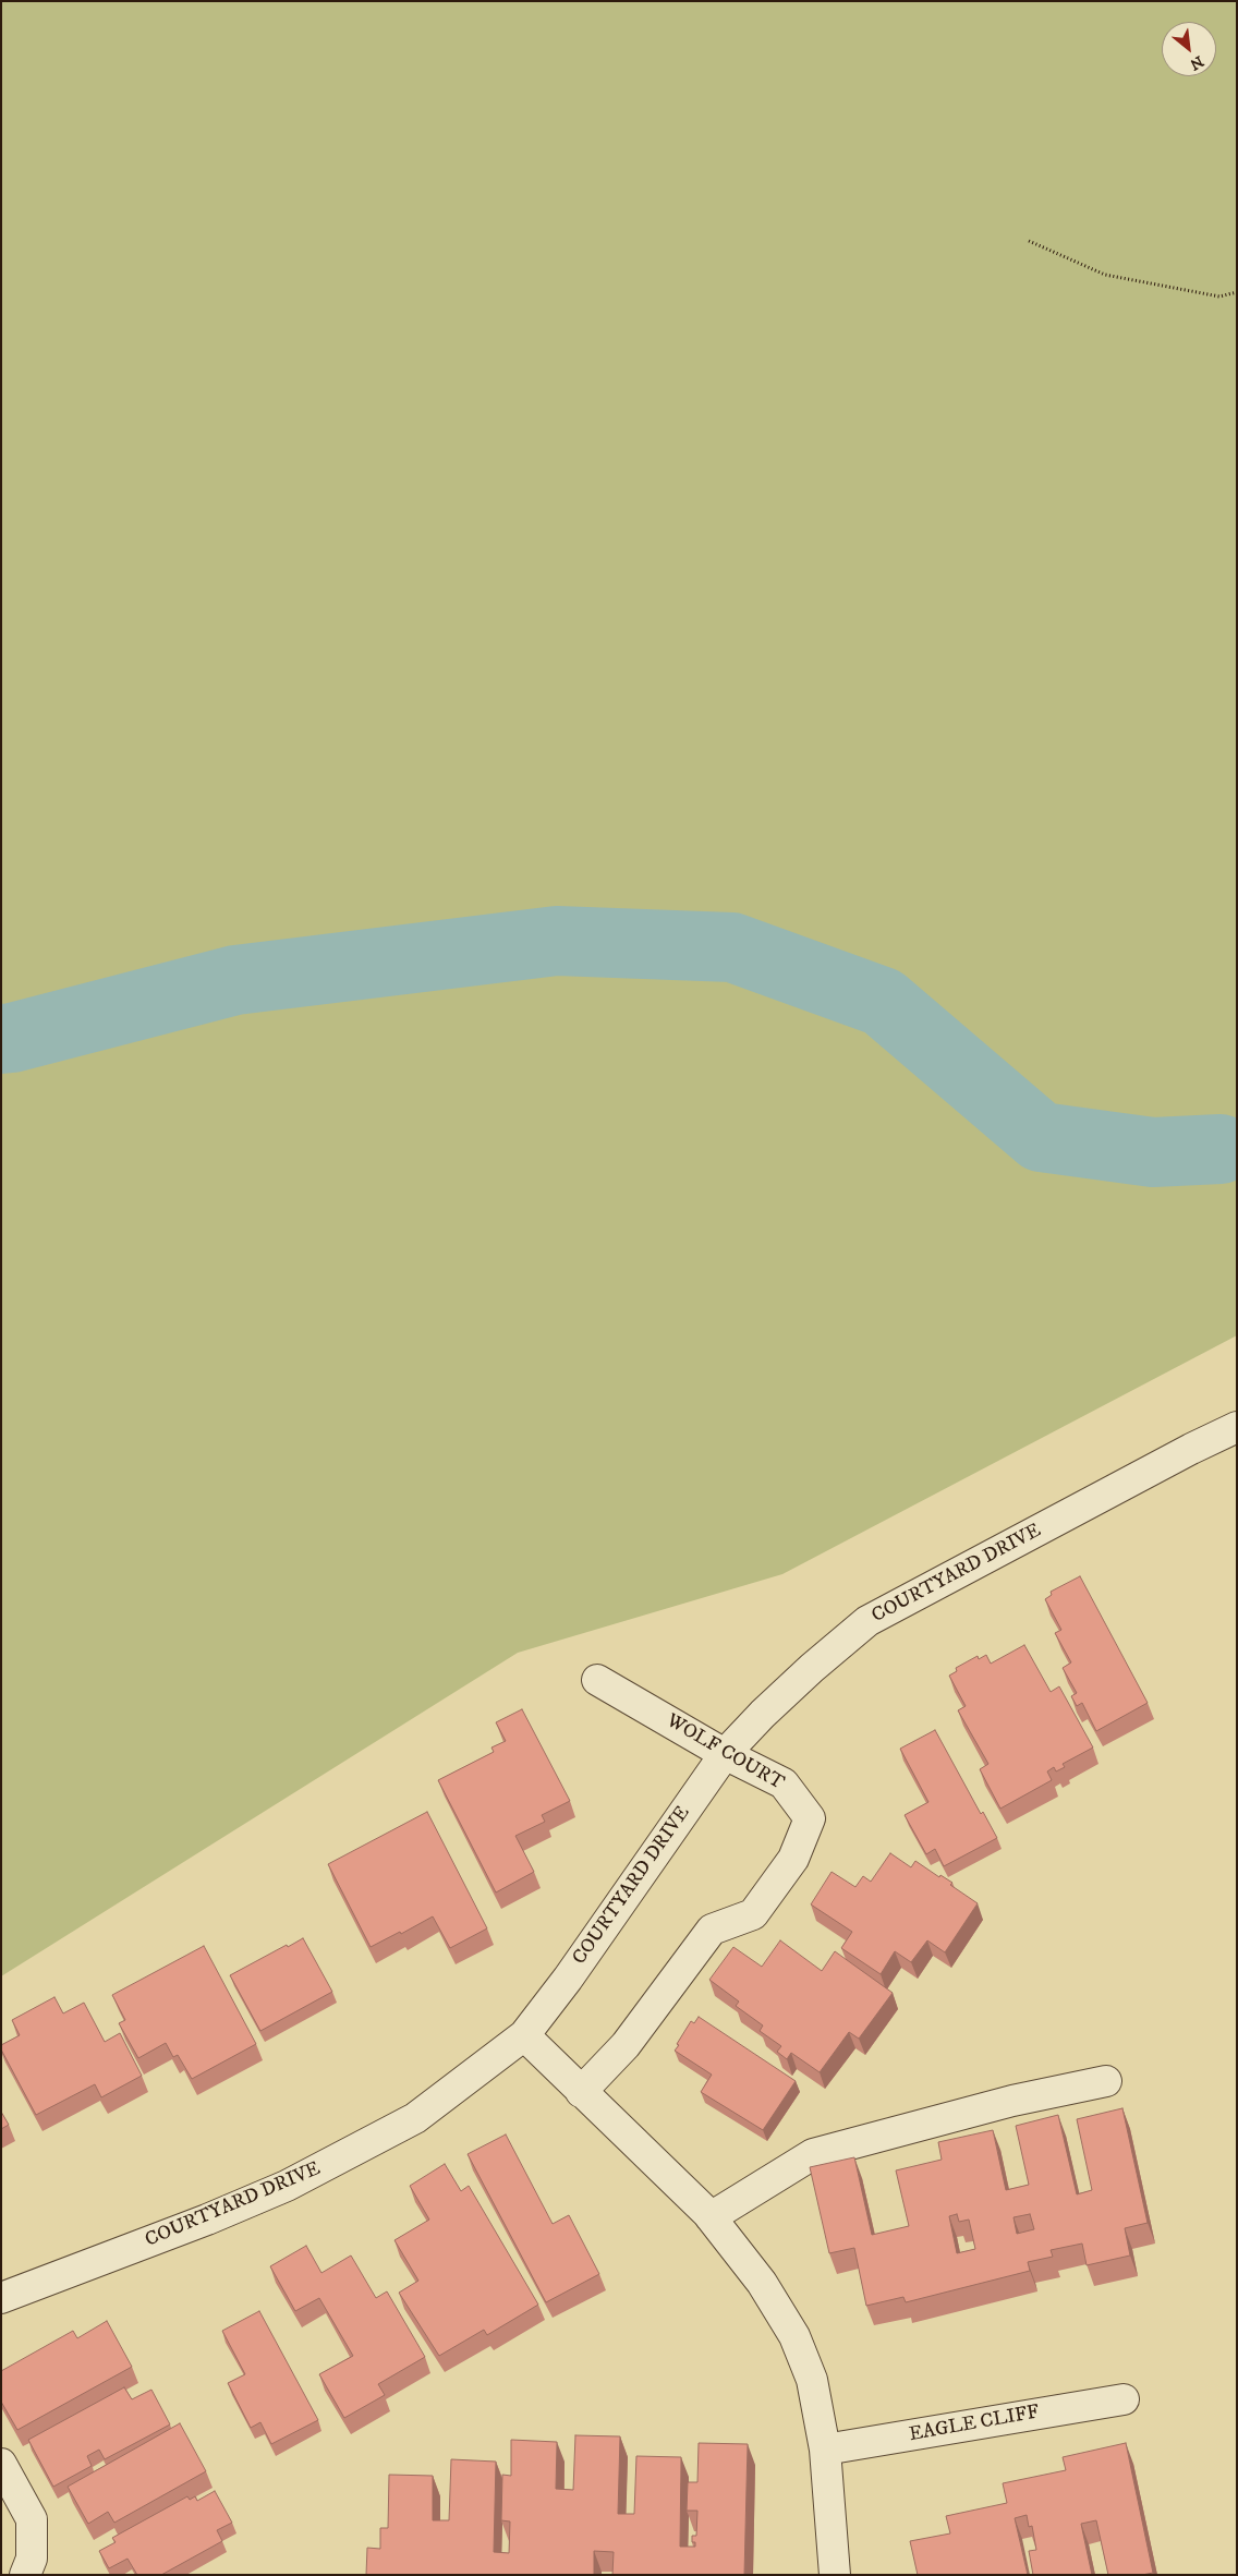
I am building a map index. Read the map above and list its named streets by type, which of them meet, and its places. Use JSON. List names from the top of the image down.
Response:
{
  "streets": {
    "street": ["COURTYARD DRIVE", "WOLF COURT", "EAGLE CLIFF"]
  },
  "crossings": [
    ["COURTYARD DRIVE", "WOLF COURT"]
  ],
  "north": "bottom right"
}
